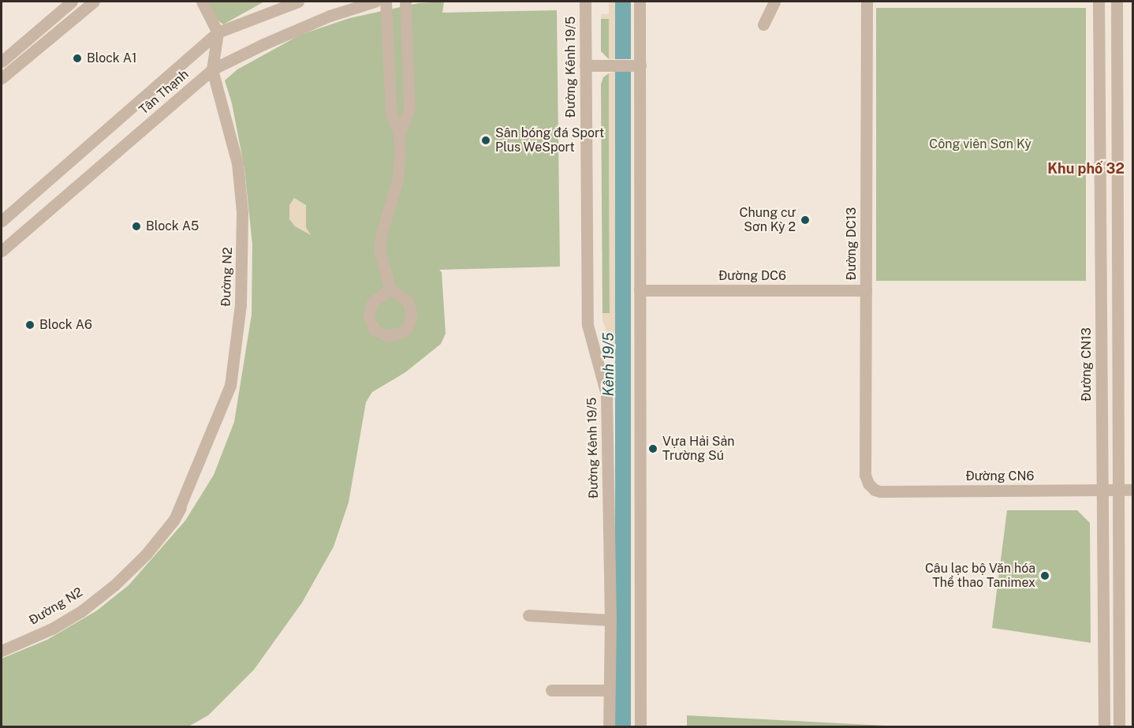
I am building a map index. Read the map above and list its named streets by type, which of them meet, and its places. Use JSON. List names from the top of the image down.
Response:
{
  "streets": {
    "street": [
      "Đường Kênh 19/5",
      "Tân Thạnh",
      "Đường DC13",
      "Đường DC6",
      "Đường N2",
      "Đường CN13",
      "Đường CN6"
    ]
  },
  "crossings": [
    ["Tân Thạnh", "Đường N2"],
    ["Đường DC13", "Đường DC6"],
    ["Đường DC13", "Đường CN6"],
    ["Đường CN13", "Đường CN6"]
  ],
  "districts": ["Khu phố 32"],
  "water": ["Kênh 19/5"],
  "parks": ["Công viên Sơn Kỳ"],
  "places": [
    "Block A1",
    "Sân bóng đá Sport Plus WeSport",
    "Chung cư Sơn Kỳ 2",
    "Block A5",
    "Block A6",
    "Vựa Hải Sản Trường Sú",
    "Câu lạc bộ Văn hóa Thể thao Tanimex"
  ]
}
